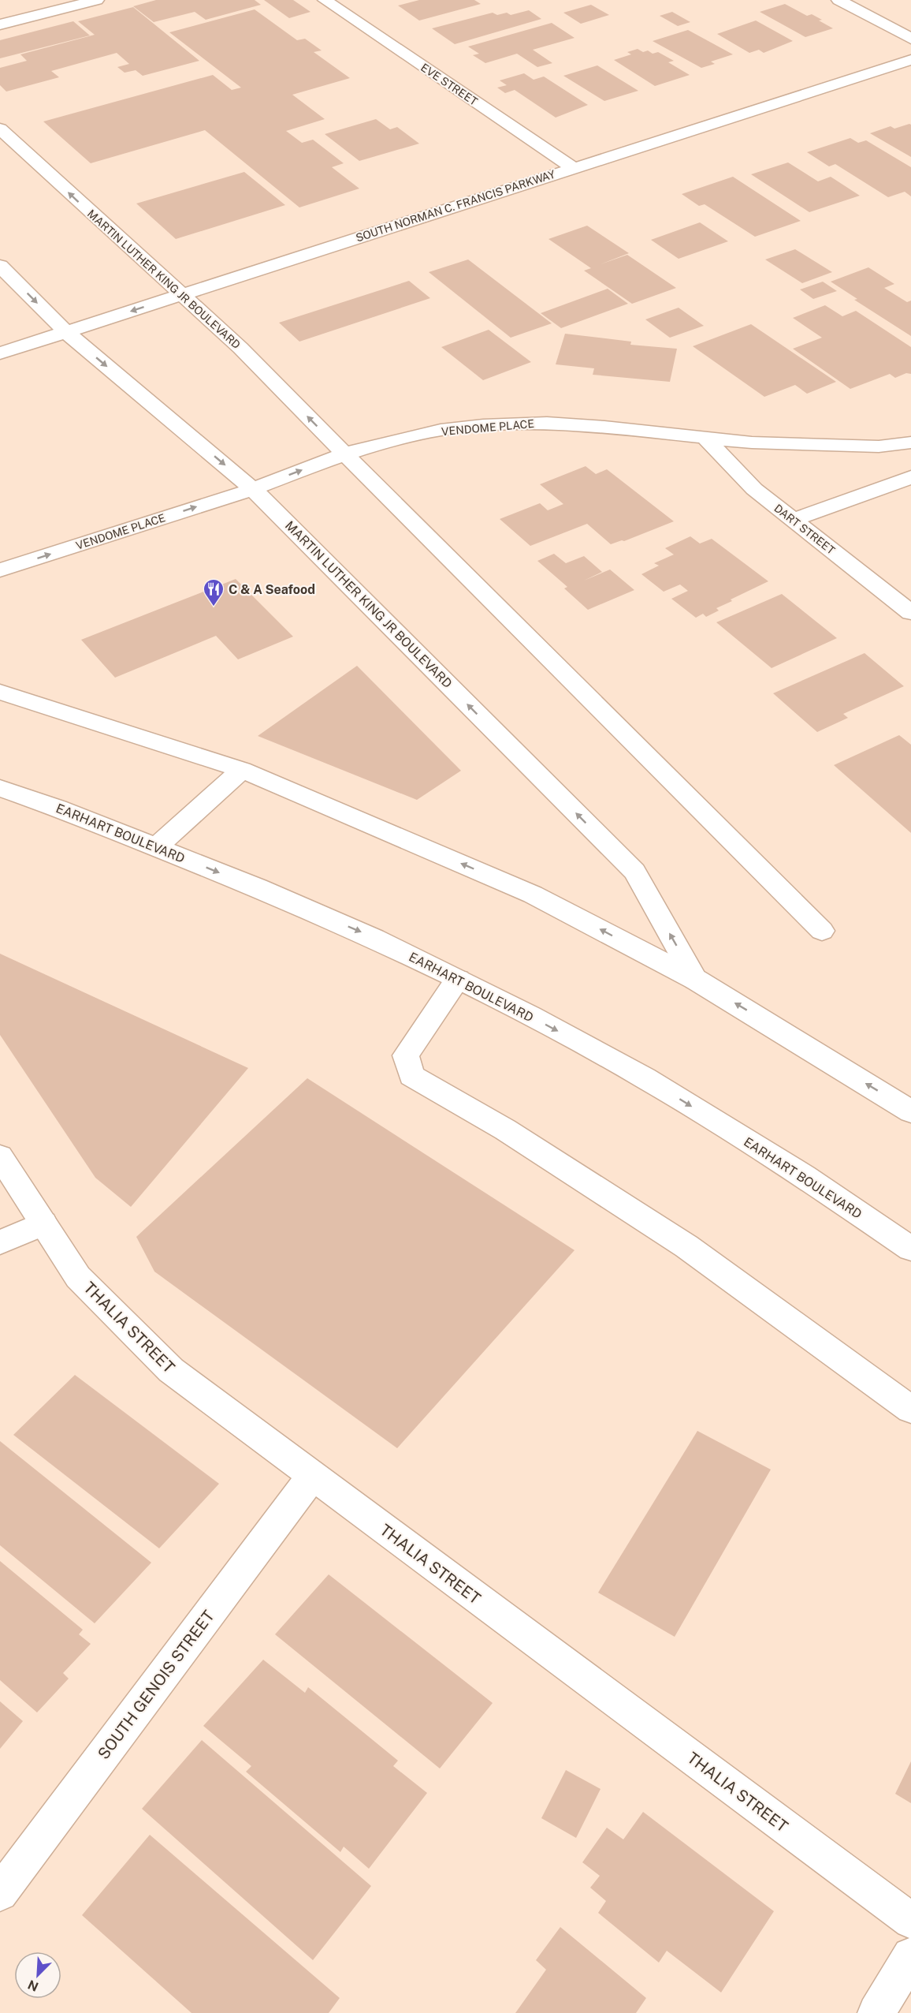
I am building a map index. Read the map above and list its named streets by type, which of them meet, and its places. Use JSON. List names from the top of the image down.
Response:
{
  "streets": {
    "street": [
      "EVE STREET",
      "SOUTH NORMAN C. FRANCIS PARKWAY",
      "MARTIN LUTHER KING JR BOULEVARD",
      "VENDOME PLACE",
      "DART STREET",
      "EARHART BOULEVARD",
      "THALIA STREET",
      "SOUTH GENOIS STREET"
    ]
  },
  "crossings": [
    ["EVE STREET", "SOUTH NORMAN C. FRANCIS PARKWAY"],
    ["SOUTH NORMAN C. FRANCIS PARKWAY", "MARTIN LUTHER KING JR BOULEVARD"],
    ["MARTIN LUTHER KING JR BOULEVARD", "VENDOME PLACE"],
    ["VENDOME PLACE", "DART STREET"],
    ["THALIA STREET", "SOUTH GENOIS STREET"]
  ],
  "one_way": ["VENDOME PLACE"],
  "places": {
    "restaurant": ["C & A Seafood"]
  },
  "north": "bottom left"
}
